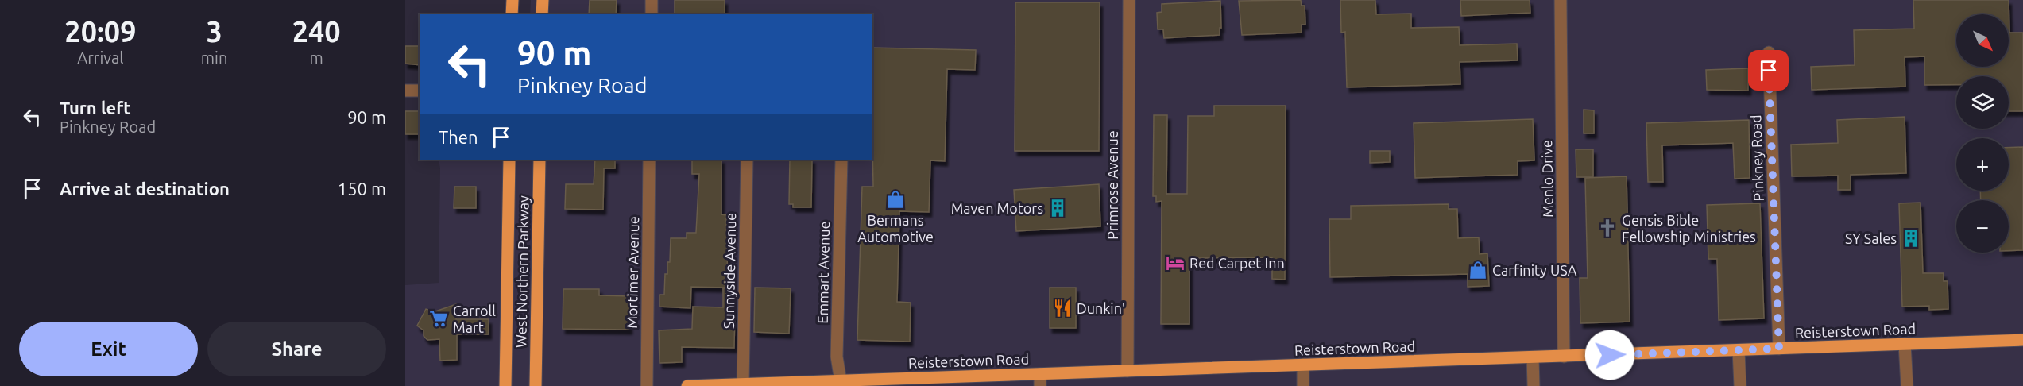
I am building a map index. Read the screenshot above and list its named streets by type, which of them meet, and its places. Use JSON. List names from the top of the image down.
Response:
{
  "streets": {
    "main road": ["West Northern Parkway", "Reisterstown Road"],
    "street": [
      "Pinkney Road",
      "Menlo Drive",
      "Primrose Avenue",
      "Sunnyside Avenue",
      "Mortimer Avenue",
      "Emmart Avenue"
    ]
  },
  "crossings": [
    ["Pinkney Road", "Reisterstown Road"],
    ["Menlo Drive", "Reisterstown Road"],
    ["Primrose Avenue", "Reisterstown Road"],
    ["Sunnyside Avenue", "Reisterstown Road"],
    ["Emmart Avenue", "Reisterstown Road"]
  ],
  "places": {
    "shop": ["Bermans Automotive", "Carfinity USA"],
    "building": ["Maven Motors", "SY Sales"],
    "church": ["Gensis Bible Fellowship Ministries"],
    "hotel": ["Red Carpet Inn"],
    "restaurant": ["Dunkin'"],
    "supermarket": ["Carroll Mart"]
  },
  "north": "bottom right",
  "page": {
    "eta": [
      "20:09",
      "Arrival",
      "3",
      "min",
      "240",
      "m"
    ],
    "map_buttons": ["+", "−"],
    "turn": ["90 m", "Pinkney Road"],
    "list": [
      {
        "name": "Turn left",
        "note": "Pinkney Road",
        "value": "90 m"
      },
      {
        "name": "Arrive at destination",
        "value": "150 m"
      }
    ],
    "then": "Then",
    "buttons": ["Exit", "Share"]
  }
}
